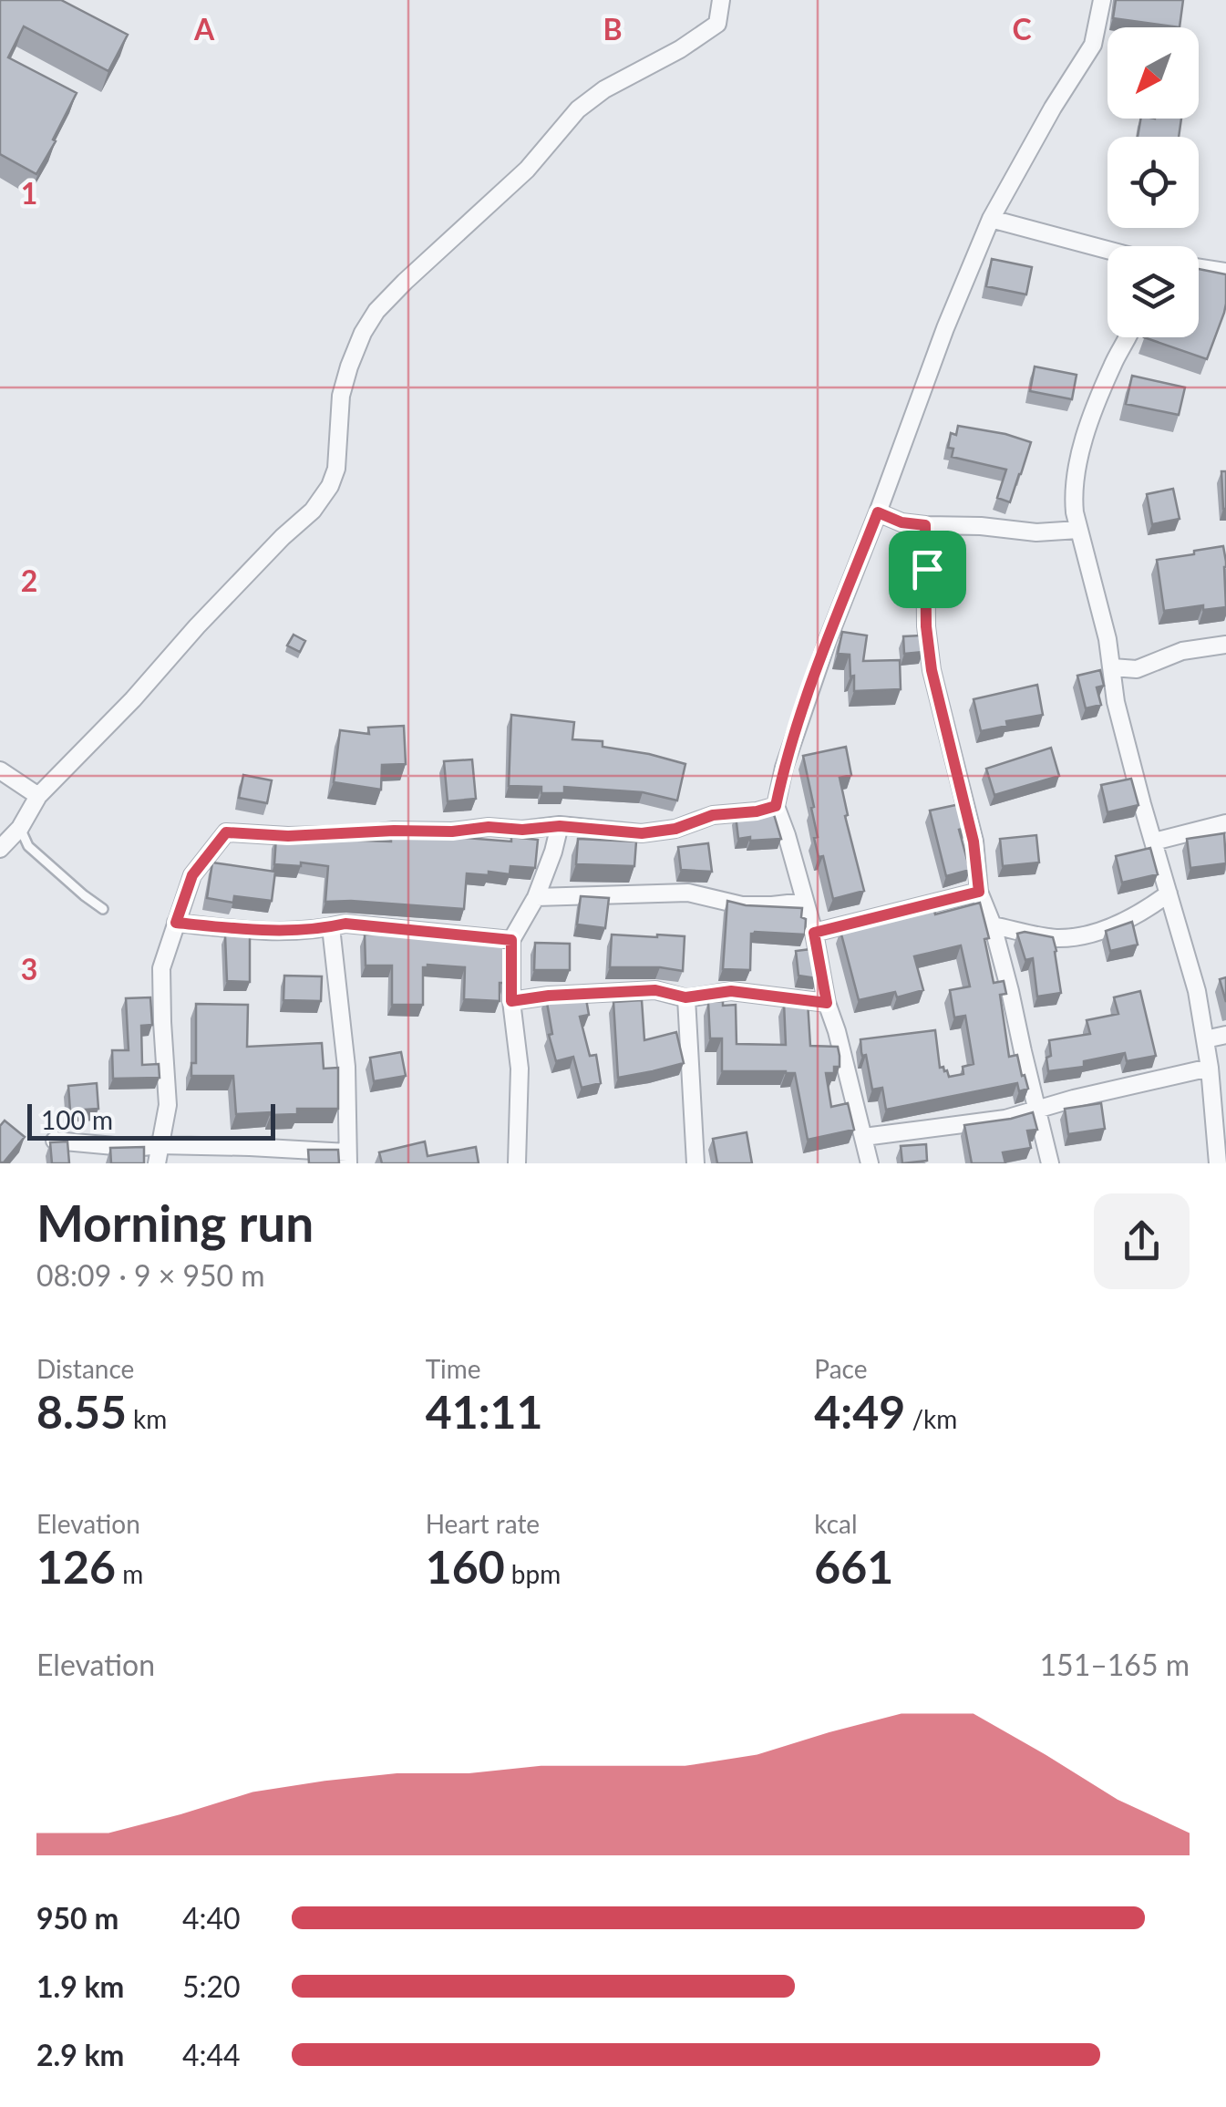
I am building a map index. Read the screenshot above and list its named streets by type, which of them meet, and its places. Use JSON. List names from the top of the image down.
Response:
{
  "scale_bar": "100 m",
  "north": "bottom left",
  "page": {
    "scale": "100 m",
    "heading": ["Morning run", "08:09 · 9 × 950 m"],
    "stats": [
      ["Distance", "8.55 km"],
      ["Time", "41:11"],
      ["Pace", "4:49 /km"],
      ["Elevation", "126 m"],
      ["Heart rate", "160 bpm"],
      ["kcal", "661"]
    ],
    "chart": ["Elevation", "151–165 m"],
    "list": [
      {
        "name": "950 m",
        "note": "4:40"
      },
      {
        "name": "1.9 km",
        "note": "5:20"
      },
      {
        "name": "2.9 km",
        "note": "4:44"
      }
    ]
  },
  "grid": {
    "columns": ["A", "B", "C"],
    "rows": ["1", "2", "3"]
  }
}
